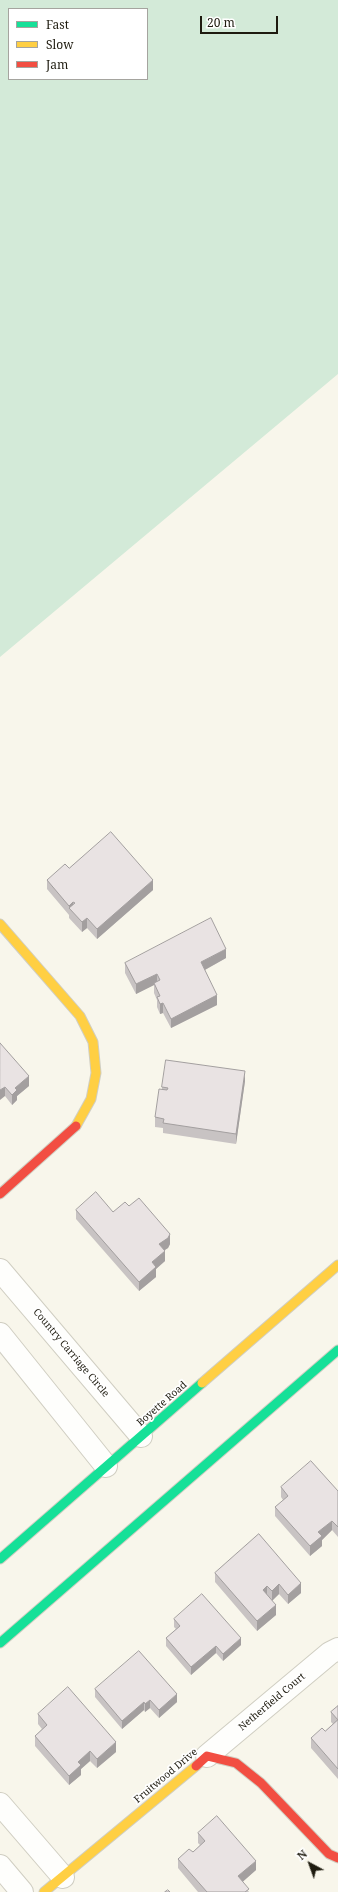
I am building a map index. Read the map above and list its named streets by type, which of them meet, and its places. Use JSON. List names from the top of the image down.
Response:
{
  "streets": {
    "main road": ["Boyette Road", "Fruitwood Drive"],
    "street": ["Country Carriage Circle", "Netherfield Court"]
  },
  "crossings": [
    ["Country Carriage Circle", "Boyette Road"],
    ["Netherfield Court", "Fruitwood Drive"]
  ],
  "legend": ["Fast", "Slow", "Jam"],
  "scale_bar": "20 m",
  "north": "top left"
}
